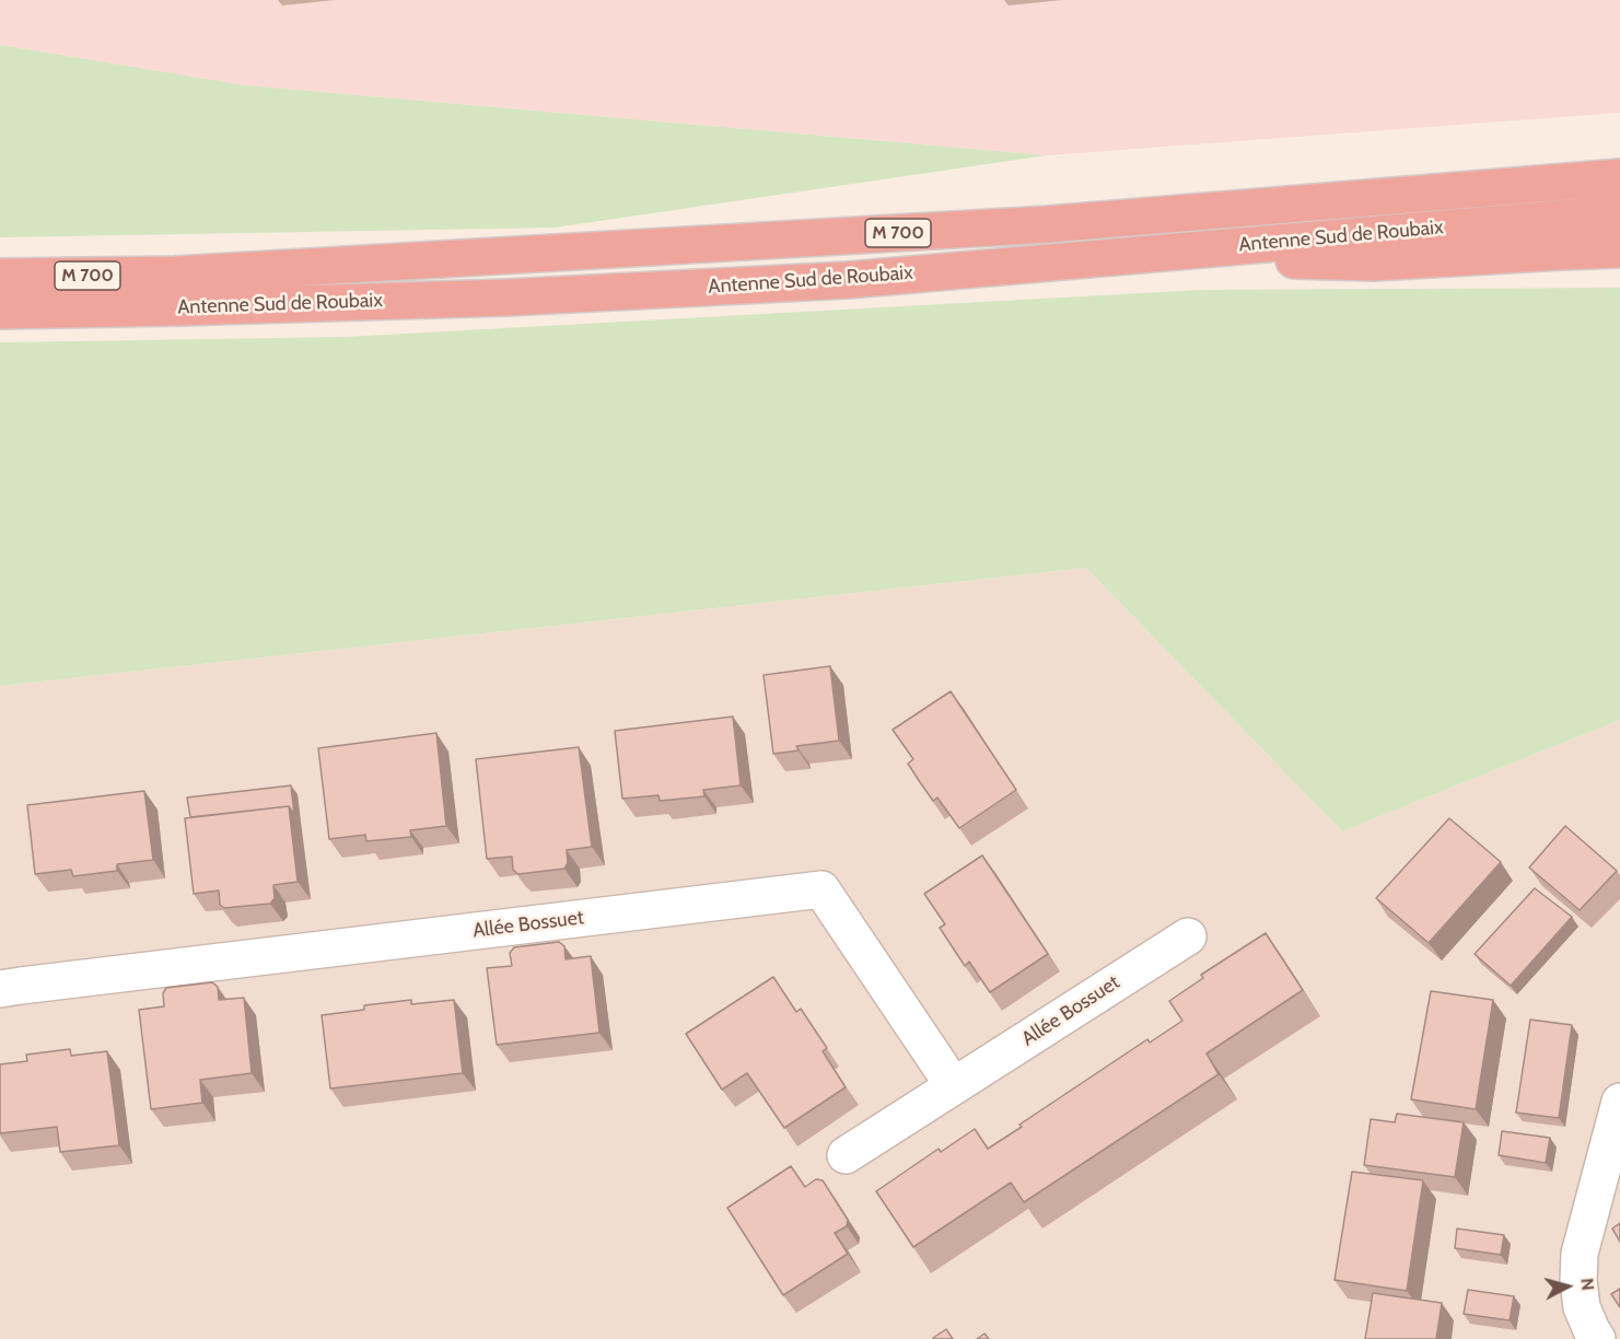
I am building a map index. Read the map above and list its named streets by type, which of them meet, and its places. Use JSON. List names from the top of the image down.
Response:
{
  "streets": {
    "highway": ["M 700", "Antenne Sud de Roubaix"],
    "street": ["Allée Bossuet"]
  },
  "north": "right"
}
